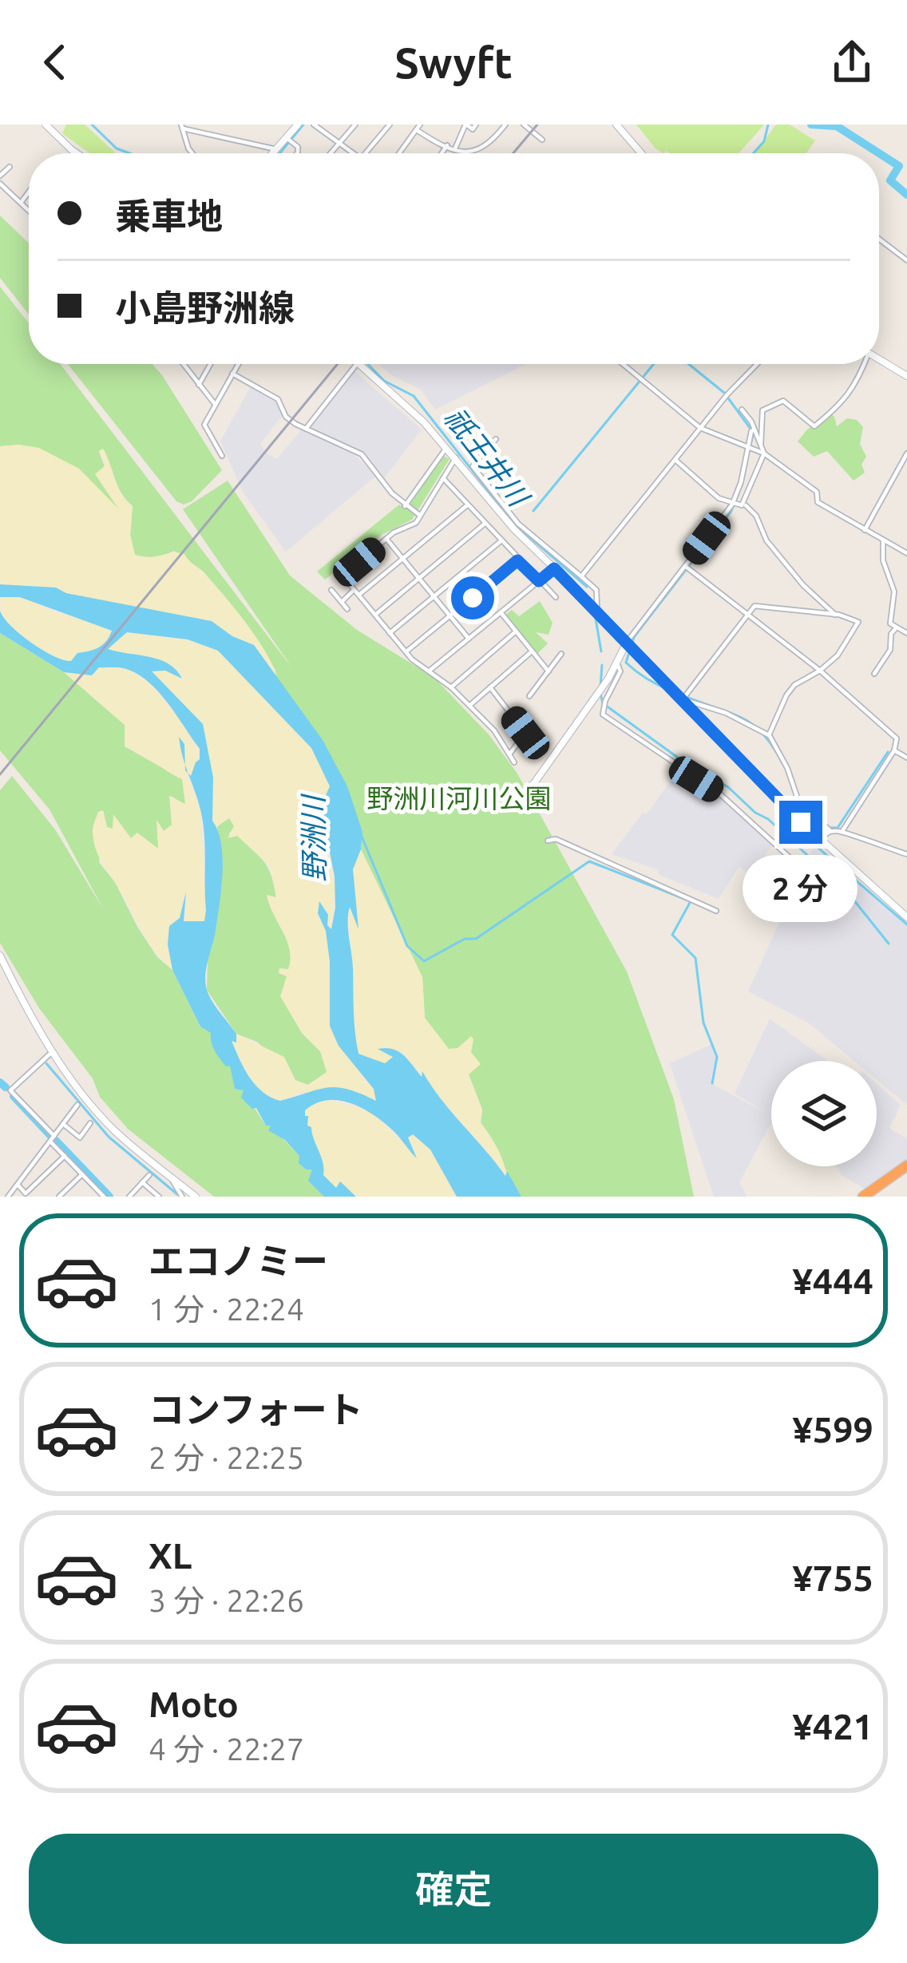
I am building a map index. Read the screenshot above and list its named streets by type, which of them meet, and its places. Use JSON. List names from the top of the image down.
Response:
{
  "water": ["祇王井川", "野洲川"],
  "parks": ["野洲川河川公園"],
  "page": {
    "header": "Swyft",
    "banner": ["乗車地", "小島野洲線"],
    "bubble": "2 分",
    "list": [
      {
        "name": "エコノミー",
        "note": "1 分 · 22:24",
        "value": "¥444"
      },
      {
        "name": "コンフォート",
        "note": "2 分 · 22:25",
        "value": "¥599"
      },
      {
        "name": "XL",
        "note": "3 分 · 22:26",
        "value": "¥755"
      },
      {
        "name": "Moto",
        "note": "4 分 · 22:27",
        "value": "¥421"
      }
    ],
    "buttons": "確定"
  }
}
